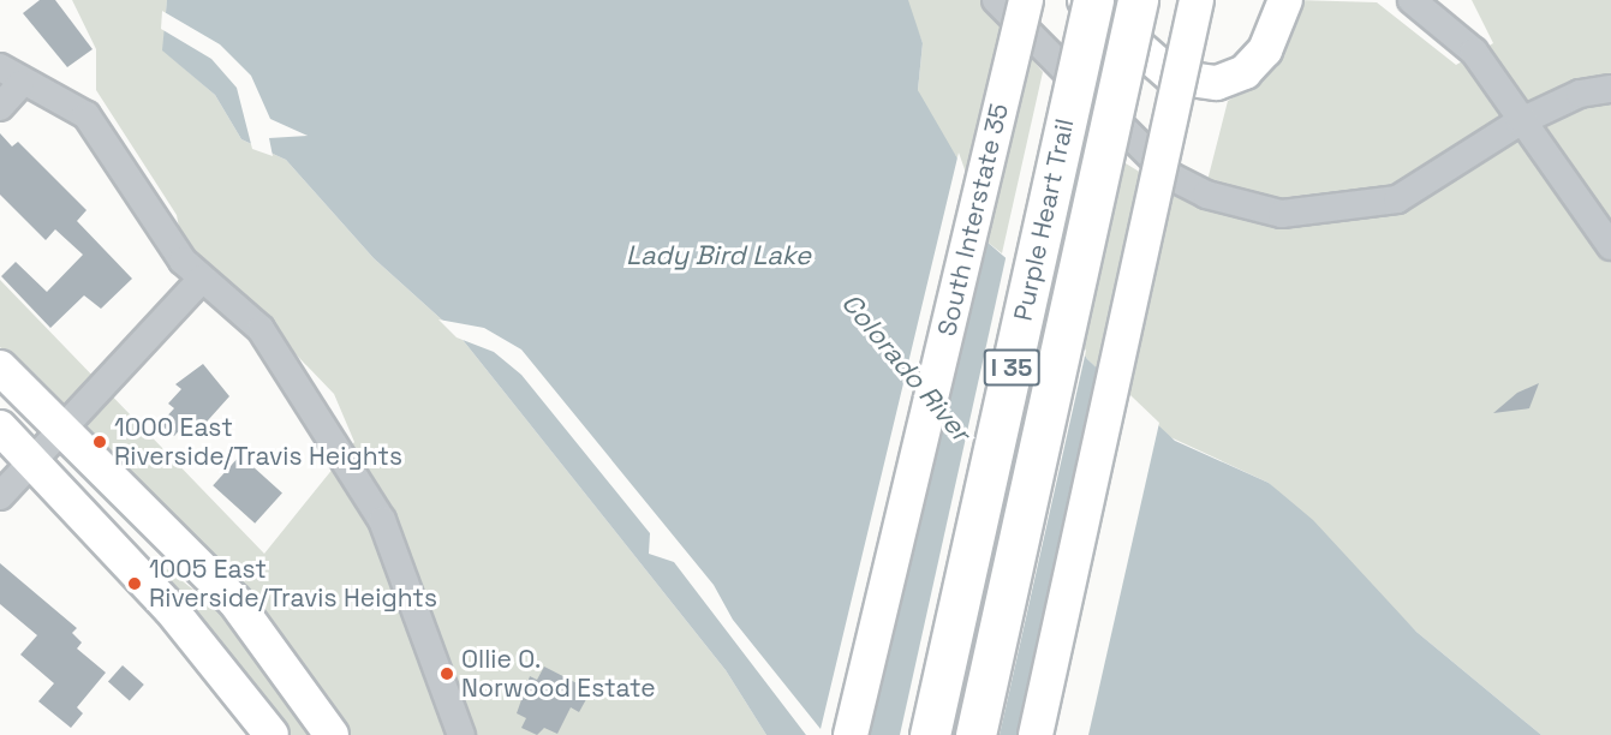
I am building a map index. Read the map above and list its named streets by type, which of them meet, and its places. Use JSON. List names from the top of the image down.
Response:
{
  "streets": {
    "highway": ["Purple Heart Trail", "I 35"],
    "main road": ["South Interstate 35"]
  },
  "water": ["Lady Bird Lake", "Colorado River"],
  "places": ["1000 East Riverside/Travis Heights", "1005 East Riverside/Travis Heights", "Ollie O. Norwood Estate"]
}
